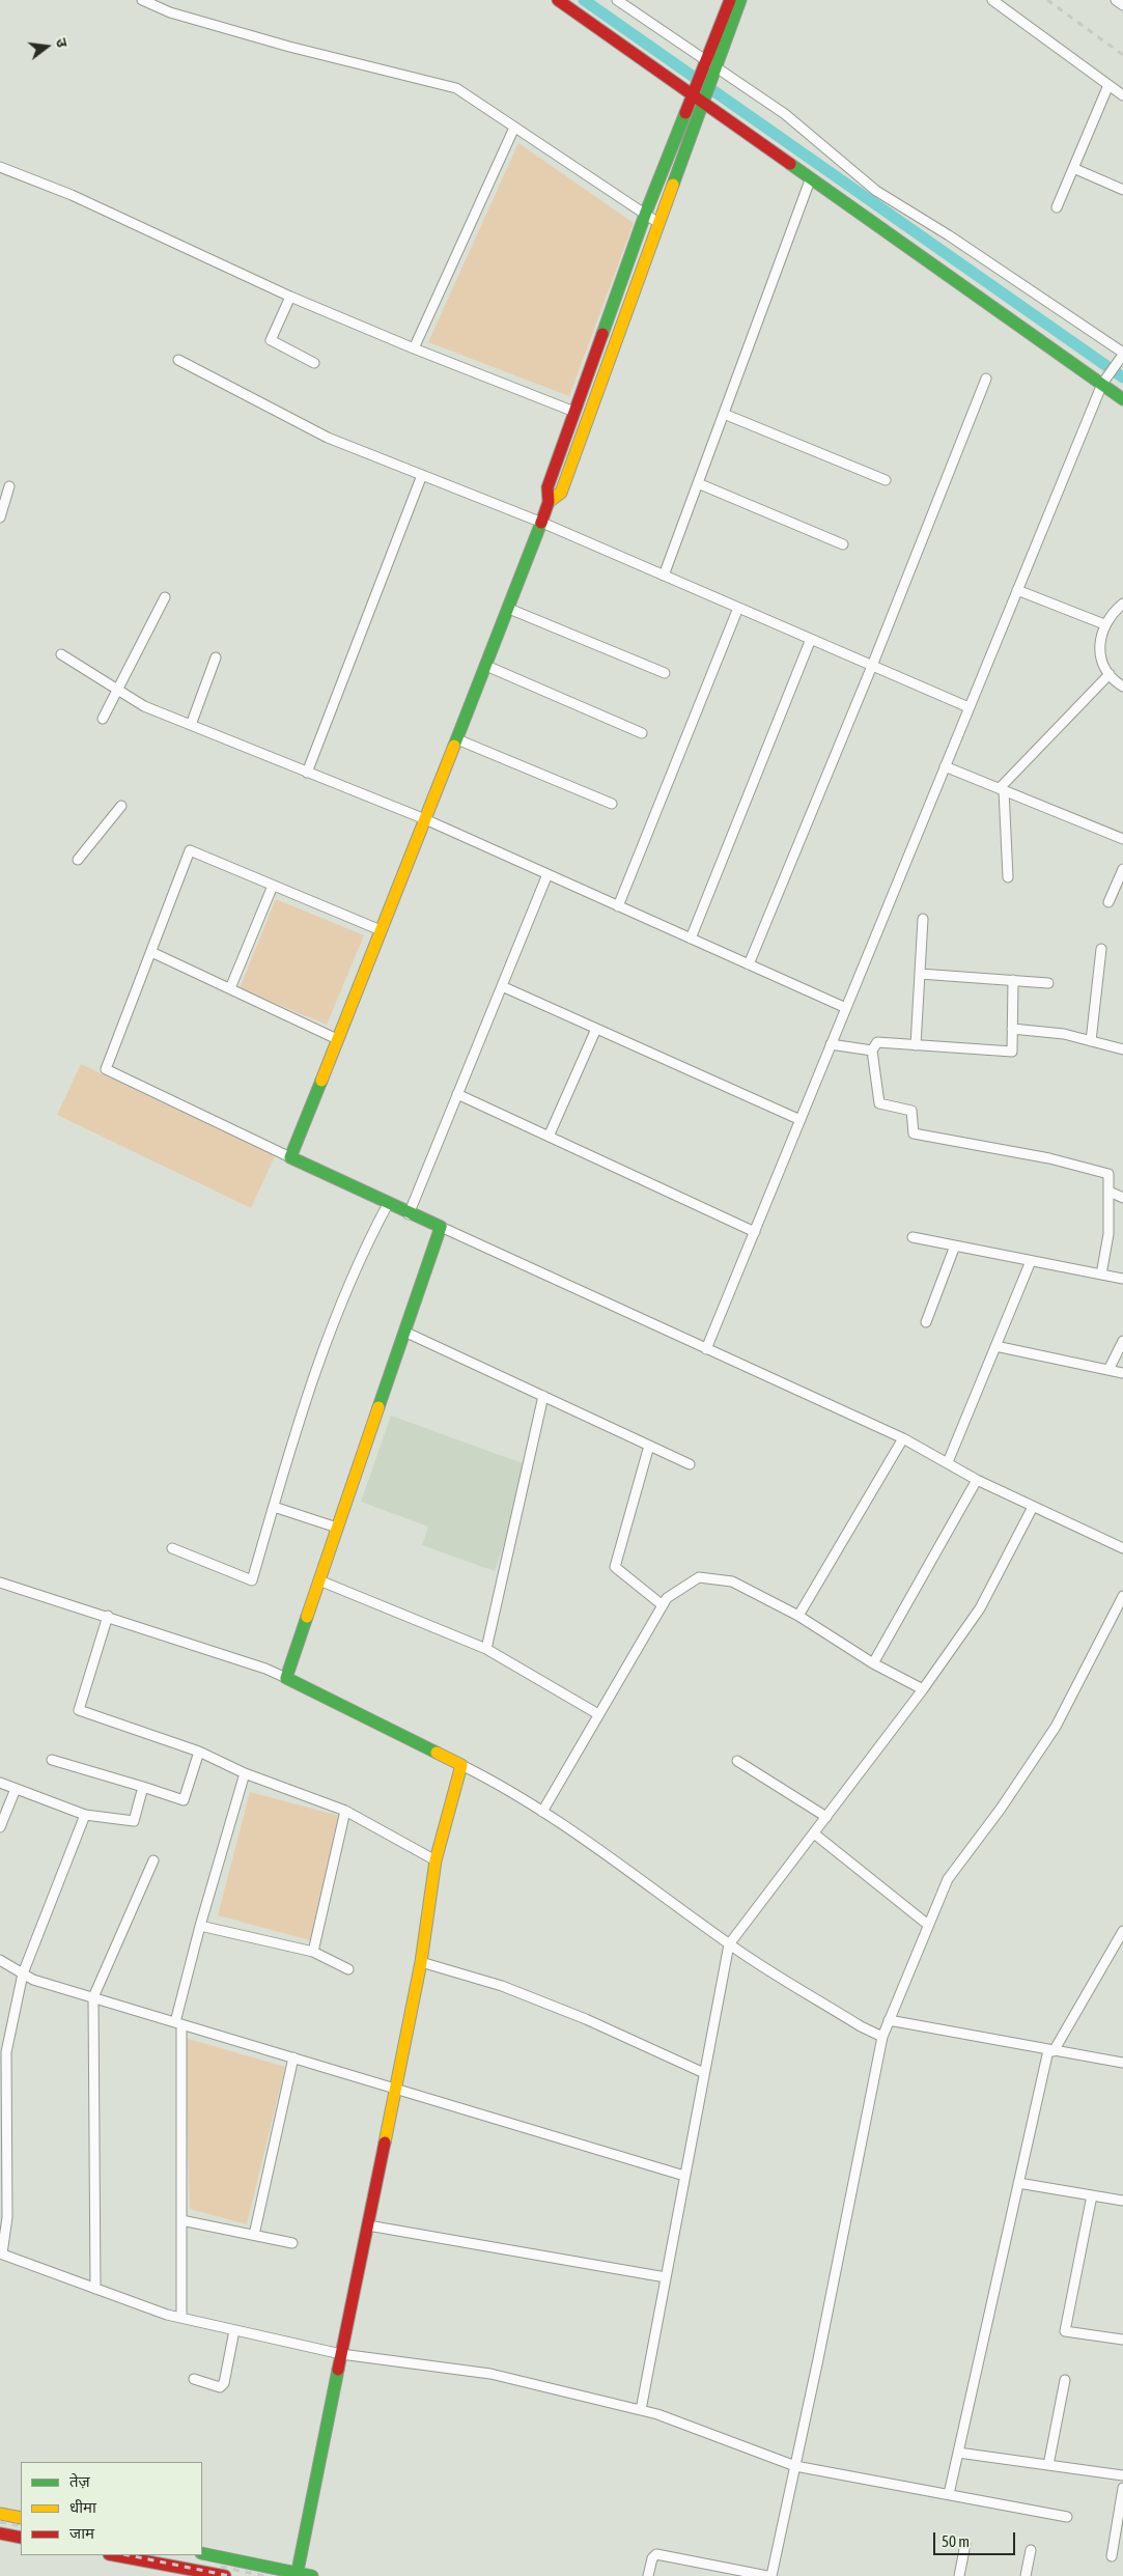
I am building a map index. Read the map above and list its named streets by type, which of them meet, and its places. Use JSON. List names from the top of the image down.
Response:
{
  "legend": ["तेज़", "धीमा", "जाम"],
  "scale_bar": "50 m",
  "north": "right"
}
